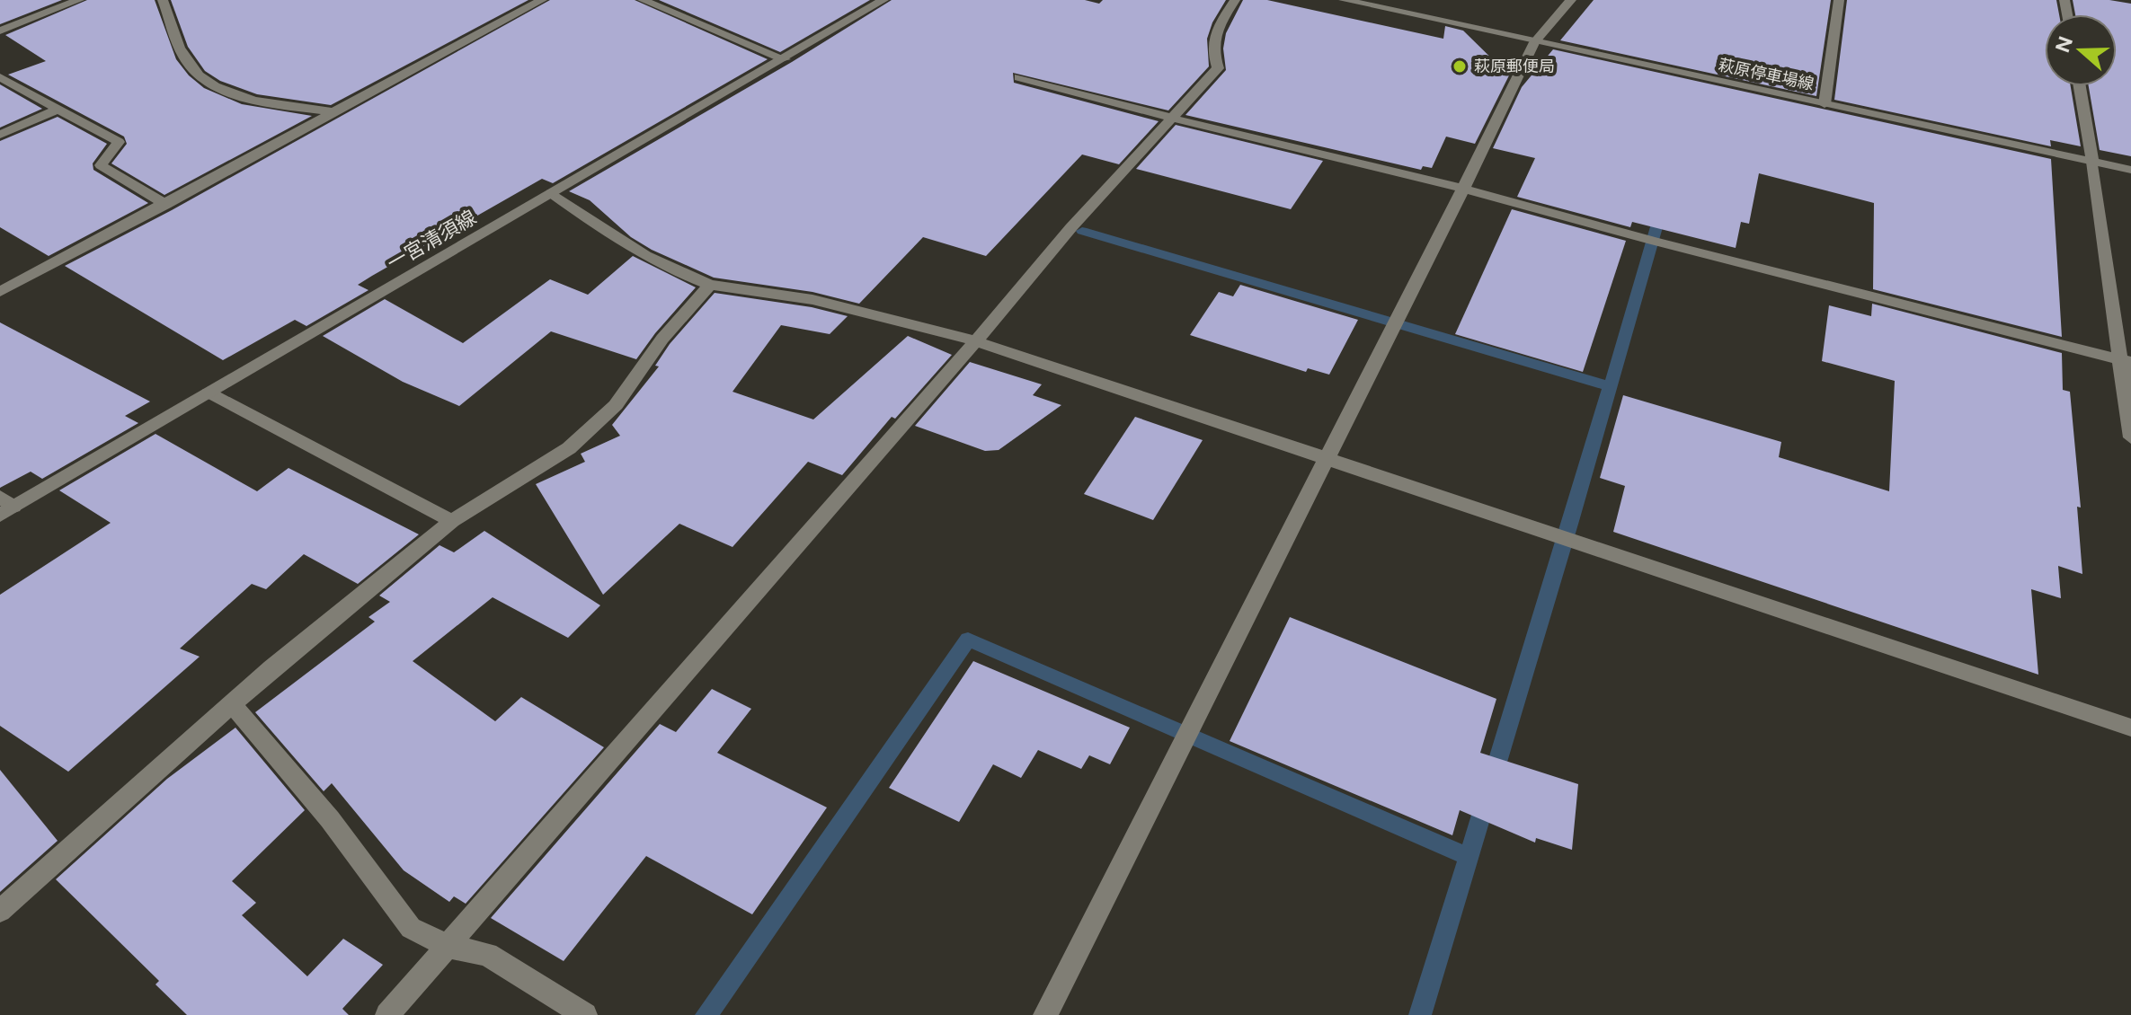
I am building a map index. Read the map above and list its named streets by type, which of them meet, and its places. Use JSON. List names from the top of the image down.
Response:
{
  "streets": {
    "street": ["萩原停車場線", "一宮清須線"]
  },
  "places": ["萩原郵便局"],
  "north": "left"
}
